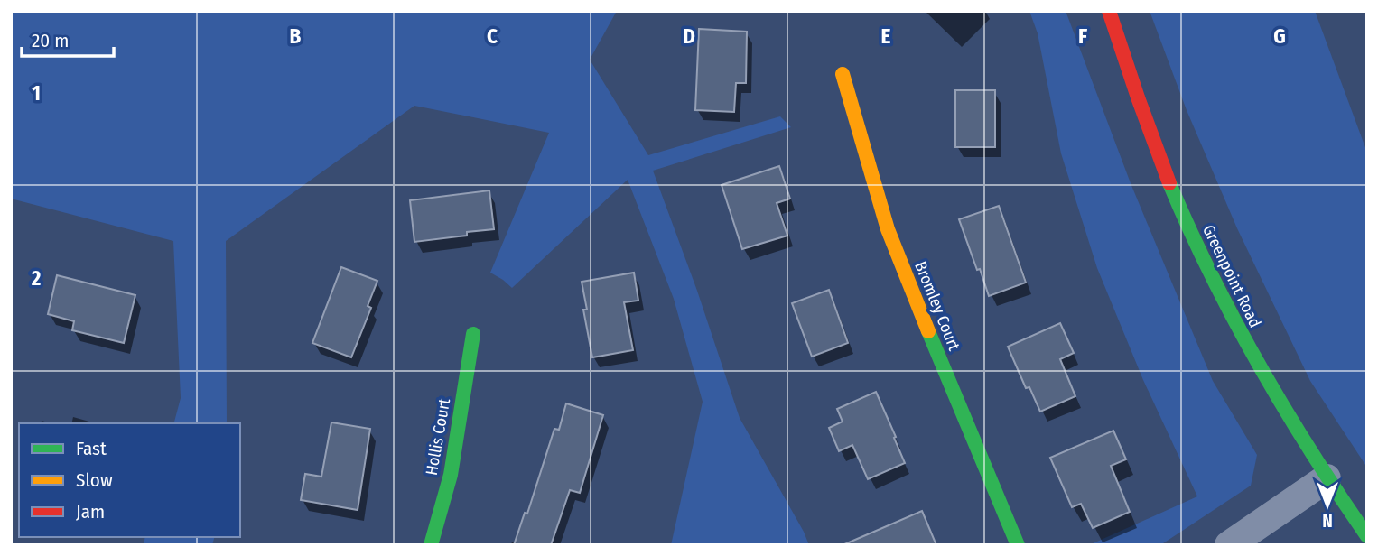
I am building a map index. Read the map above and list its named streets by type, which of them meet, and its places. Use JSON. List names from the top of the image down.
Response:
{
  "streets": {
    "street": ["Greenpoint Road", "Bromley Court", "Hollis Court"]
  },
  "legend": ["Fast", "Slow", "Jam"],
  "scale_bar": "20 m",
  "north": "bottom",
  "grid": {
    "columns": [
      "B",
      "C",
      "D",
      "E",
      "F",
      "G"
    ],
    "rows": ["1", "2"]
  }
}
